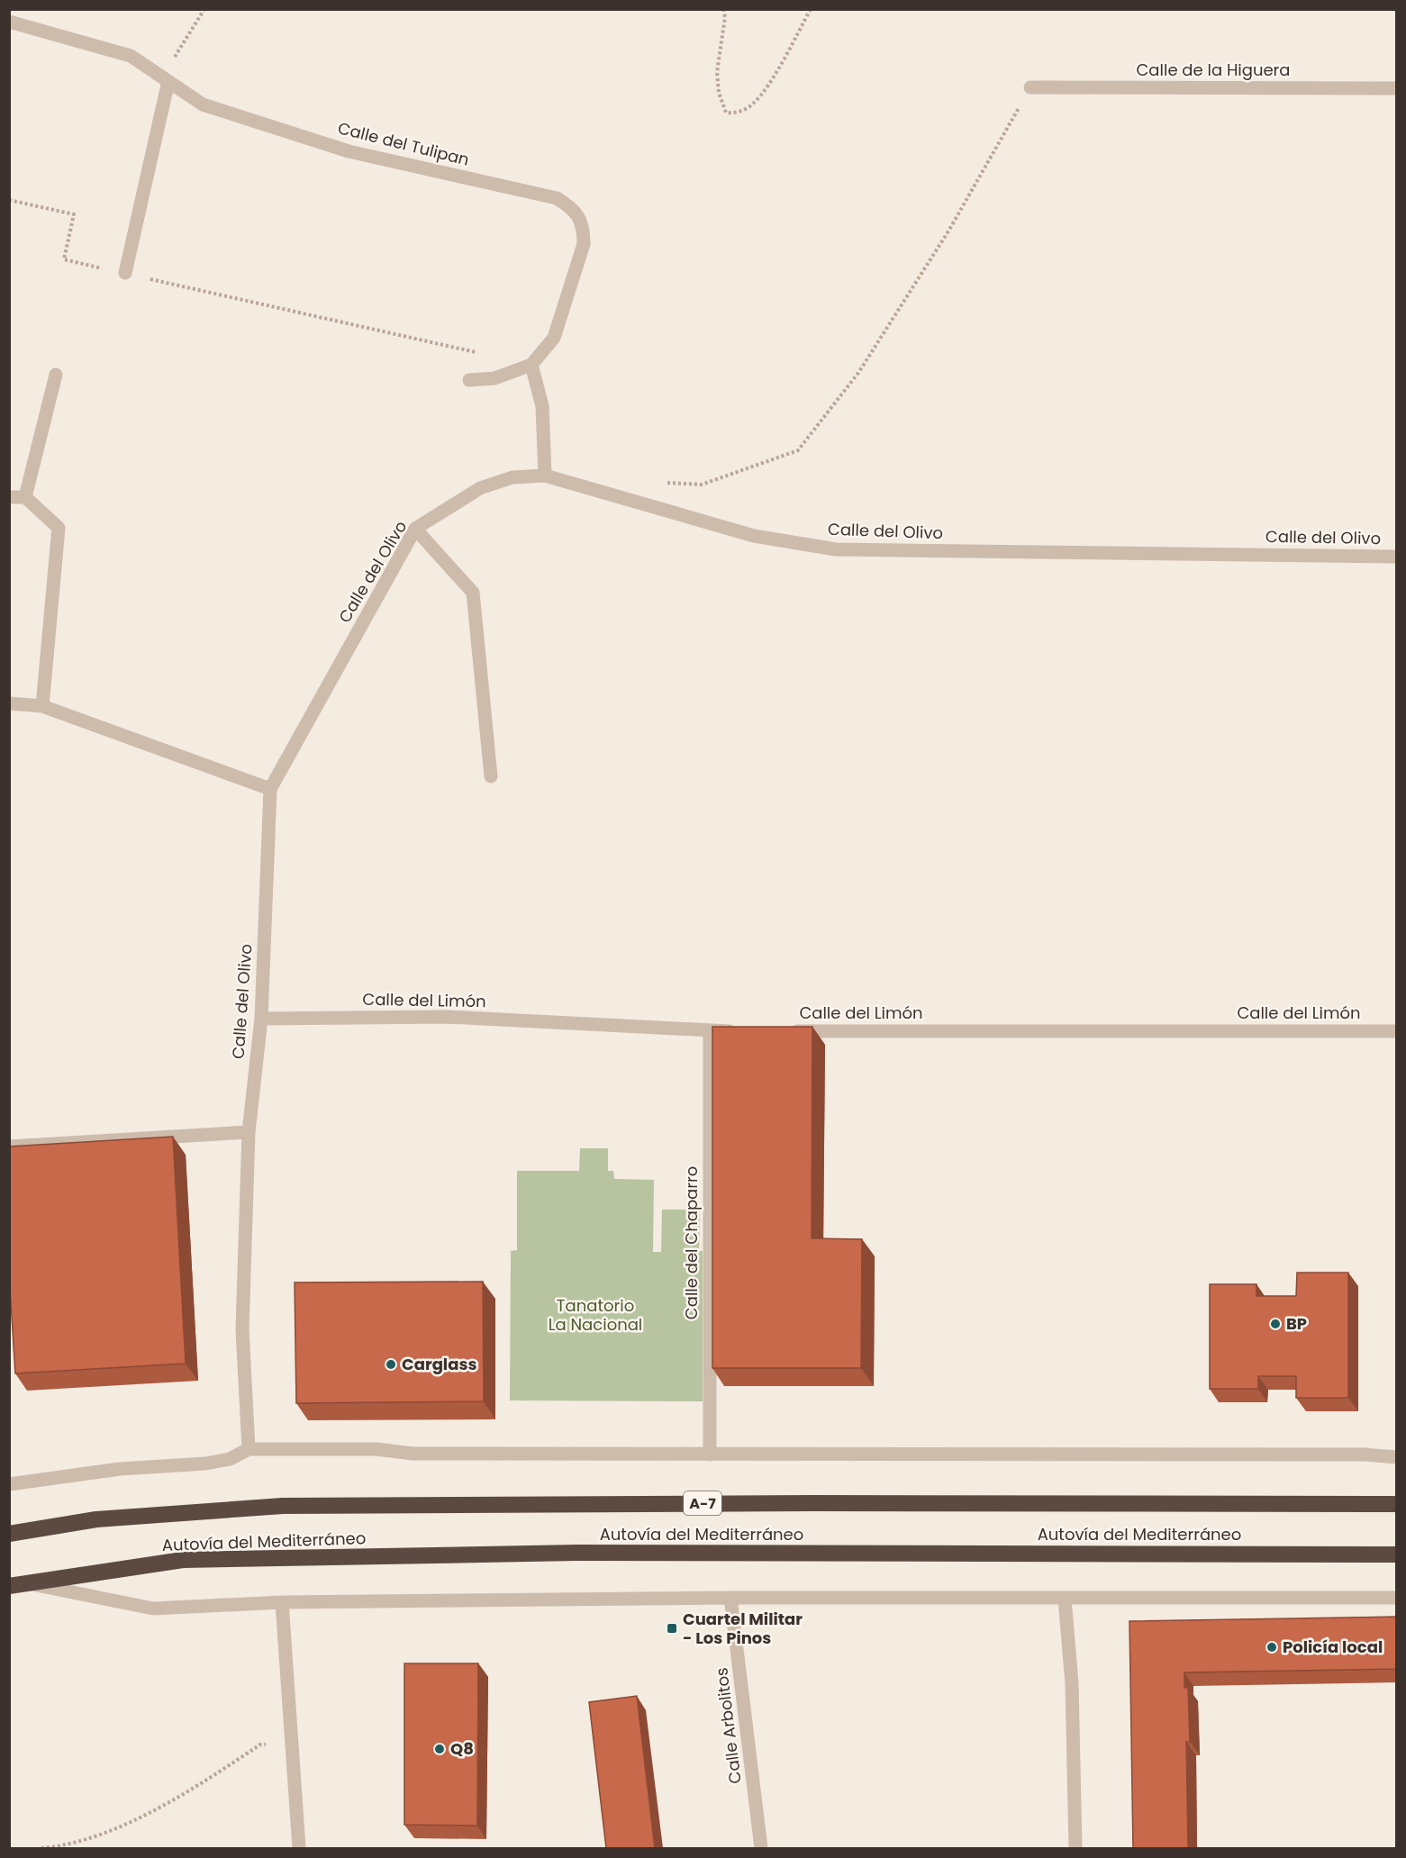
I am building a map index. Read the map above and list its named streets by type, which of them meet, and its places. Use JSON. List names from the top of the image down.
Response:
{
  "streets": {
    "highway": ["A-7", "Autovía del Mediterráneo"],
    "street": [
      "Calle de la Higuera",
      "Calle del Tulipan",
      "Calle del Olivo",
      "Calle del Limón",
      "Calle del Chaparro",
      "Calle Arbolitos"
    ]
  },
  "crossings": [
    ["Calle del Olivo", "Calle del Limón"],
    ["Calle del Limón", "Calle del Chaparro"]
  ],
  "parks": ["Tanatorio La Nacional"],
  "places": {
    "other": [
      "BP",
      "Carglass",
      "Policía local",
      "Q8"
    ],
    "transit": ["Cuartel Militar - Los Pinos"]
  }
}
